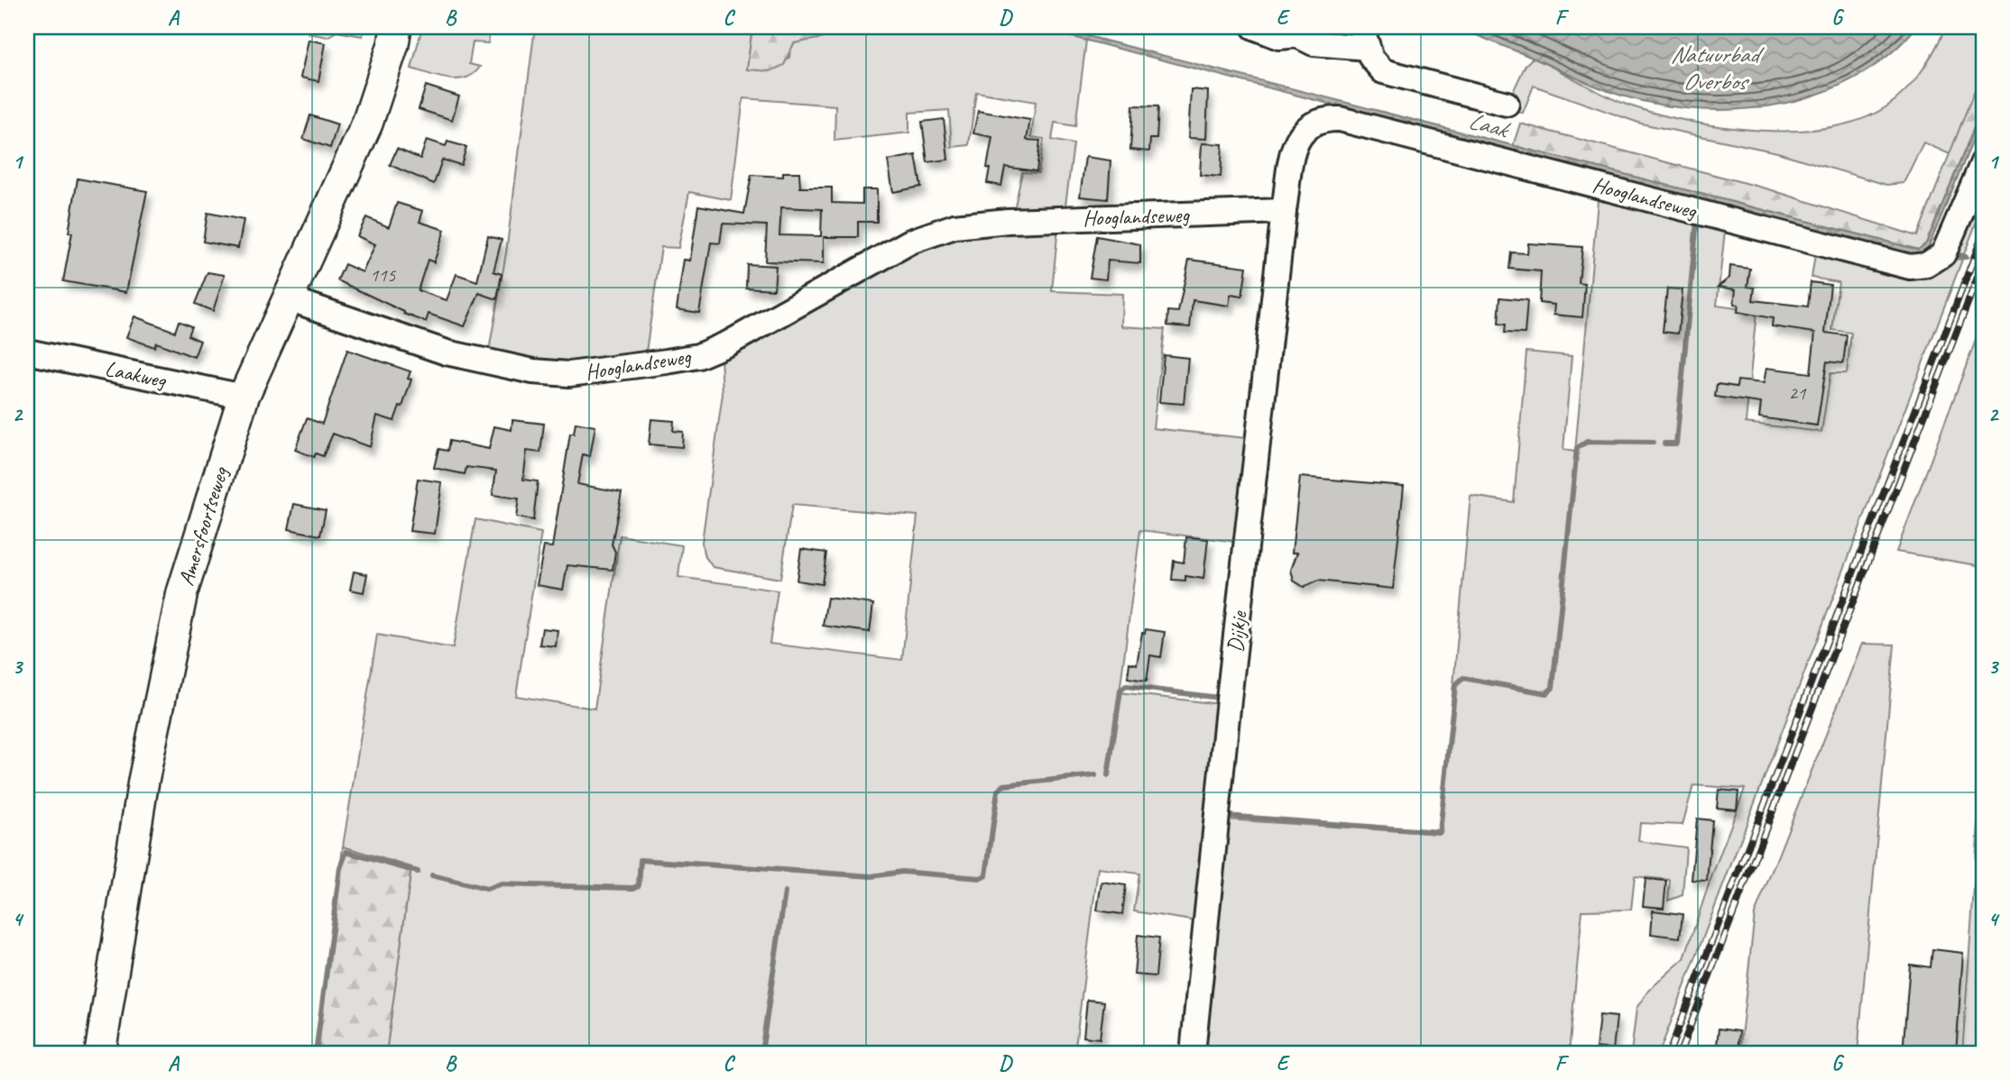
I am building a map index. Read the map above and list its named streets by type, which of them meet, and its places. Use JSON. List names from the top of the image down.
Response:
{
  "streets": {
    "main road": ["Amersfoortseweg"],
    "street": ["Hooglandseweg", "Laakweg", "Dijkje"]
  },
  "crossings": [
    ["Hooglandseweg", "Amersfoortseweg"],
    ["Hooglandseweg", "Dijkje"],
    ["Laakweg", "Amersfoortseweg"]
  ],
  "water": ["Natuurbad Overbos", "Laak"],
  "house_numbers": ["115", "21"],
  "grid": {
    "columns": [
      "A",
      "B",
      "C",
      "D",
      "E",
      "F",
      "G"
    ],
    "rows": [
      "1",
      "2",
      "3",
      "4"
    ]
  }
}
